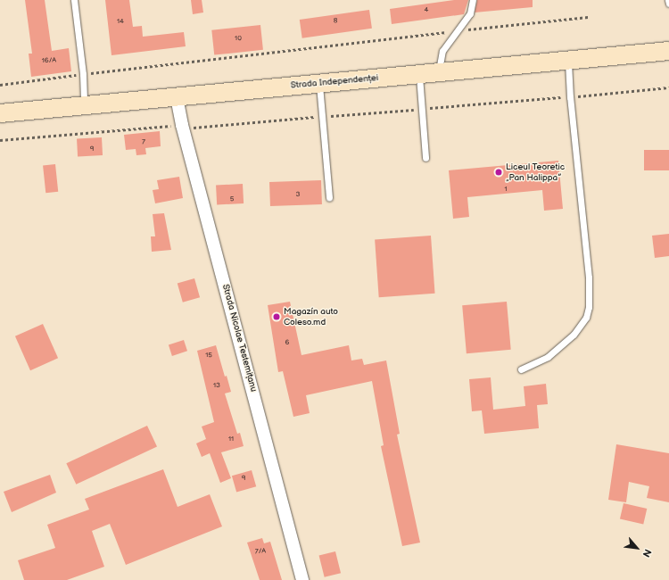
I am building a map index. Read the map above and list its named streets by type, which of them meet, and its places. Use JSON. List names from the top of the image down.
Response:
{
  "streets": {
    "main road": ["Strada Independenței"],
    "street": ["Strada Nicolae Testemițanu"]
  },
  "crossings": [
    ["Strada Independenței", "Strada Nicolae Testemițanu"]
  ],
  "places": ["Liceul Teoretic „Pan Halippa”", "Magazín auto Coleso.md"],
  "house_numbers": [
    "4",
    "8",
    "14",
    "10",
    "16/A",
    "7",
    "9",
    "1",
    "3",
    "5",
    "6",
    "15",
    "13",
    "11",
    "9",
    "7/A"
  ],
  "north": "bottom right"
}
